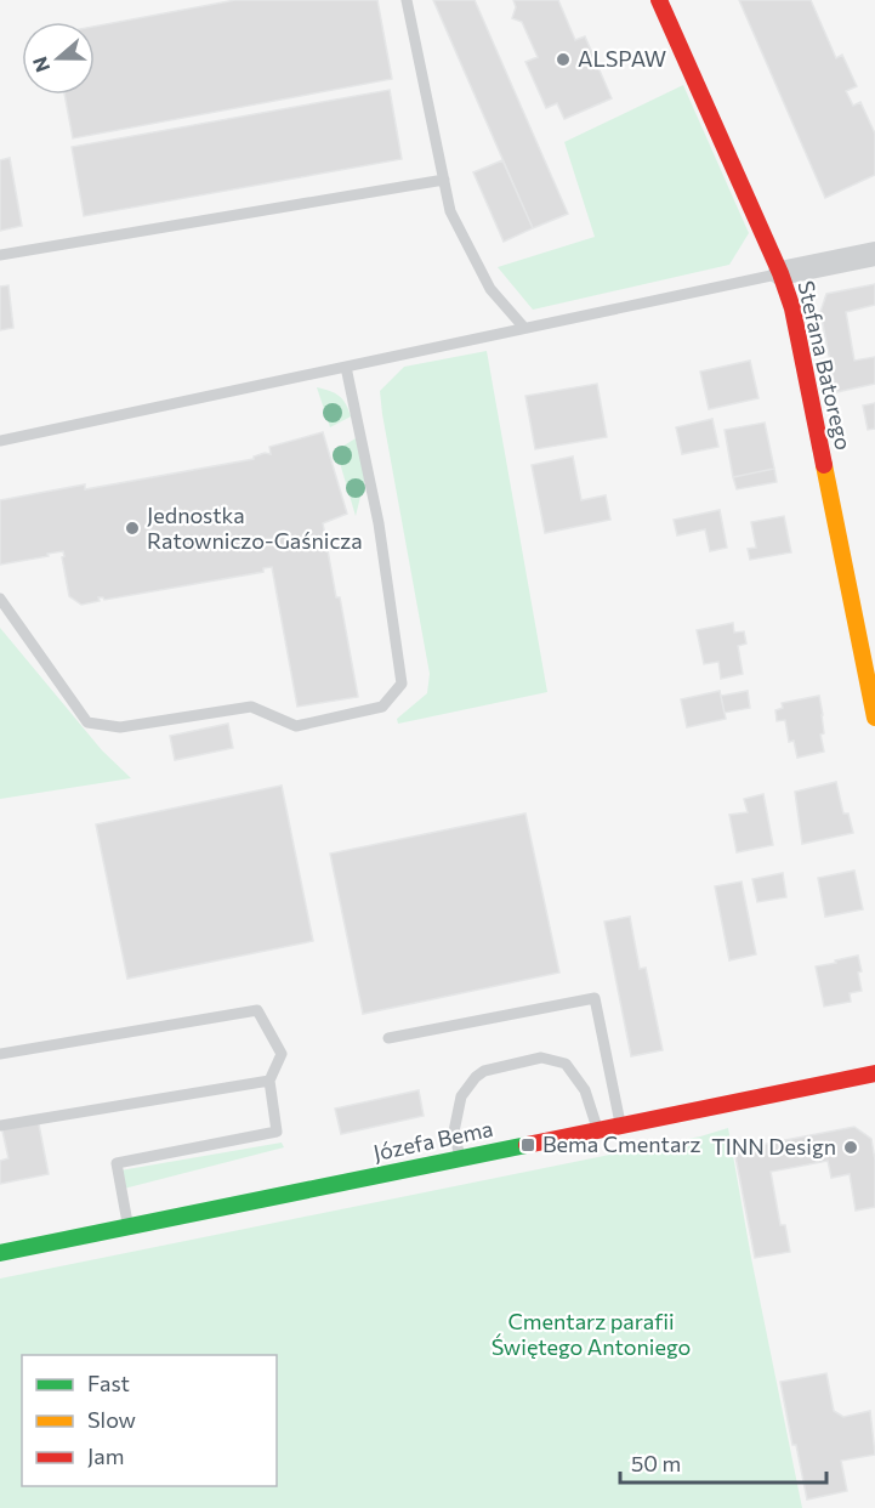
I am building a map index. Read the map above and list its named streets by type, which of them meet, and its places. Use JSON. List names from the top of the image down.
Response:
{
  "streets": {
    "street": ["Stefana Batorego", "Józefa Bema"]
  },
  "parks": ["Cmentarz parafii Świętego Antoniego"],
  "places": {
    "other": ["ALSPAW", "Jednostka Ratowniczo-Gaśnicza", "TINN Design"],
    "transit": ["Bema Cmentarz"]
  },
  "legend": ["Fast", "Slow", "Jam"],
  "scale_bar": "50 m",
  "north": "left"
}
